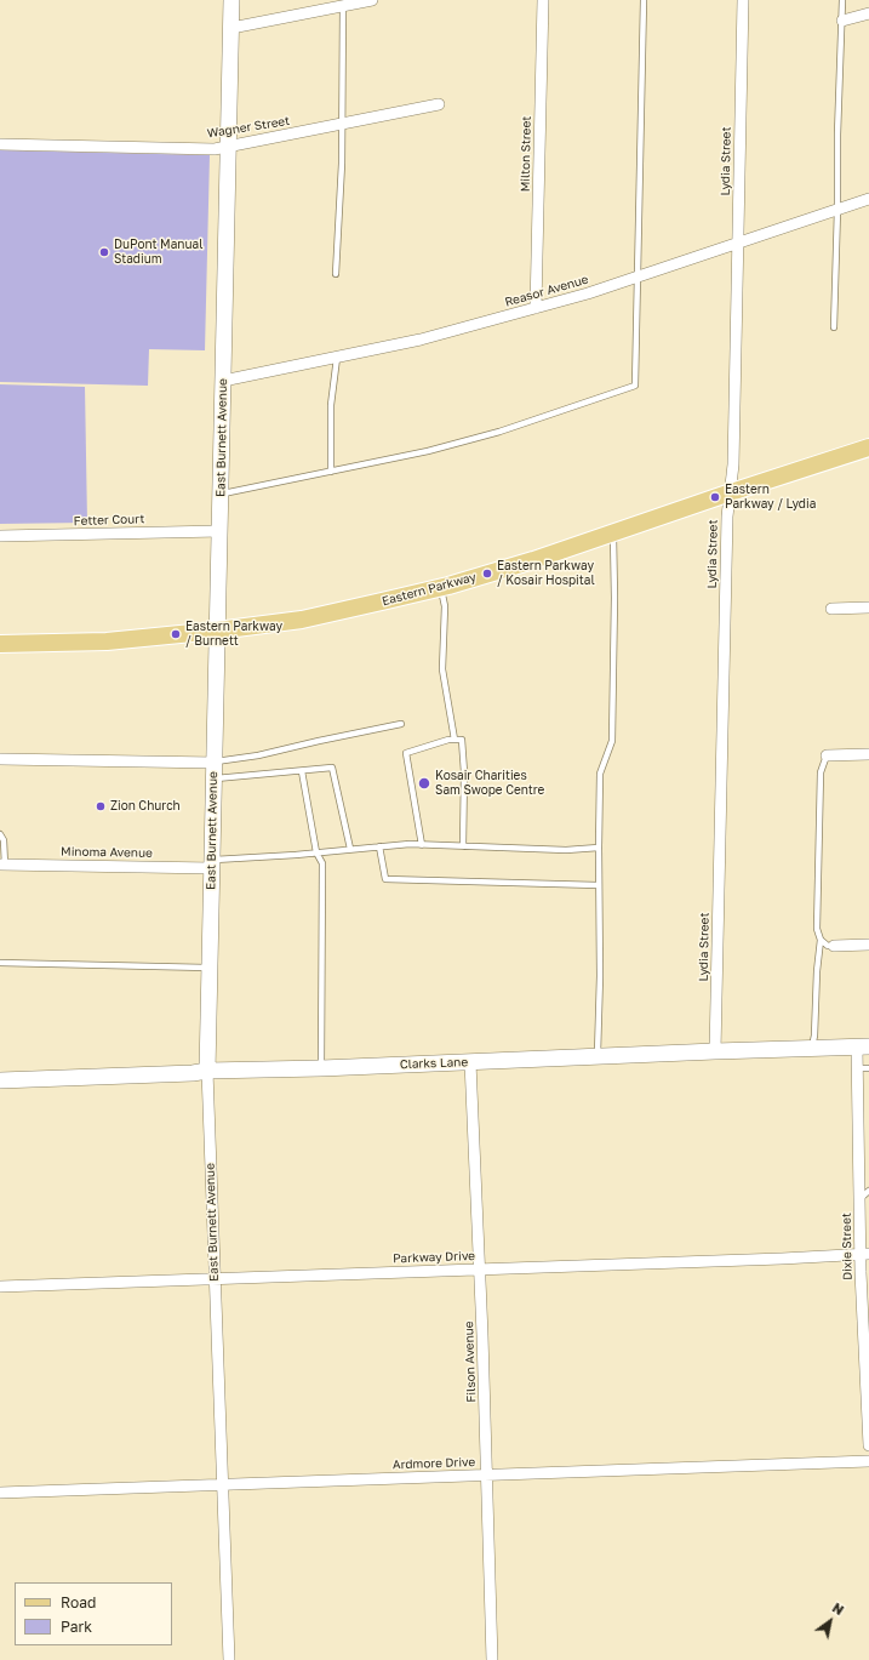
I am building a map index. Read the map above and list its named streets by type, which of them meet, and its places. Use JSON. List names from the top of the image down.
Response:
{
  "streets": {
    "main road": ["Eastern Parkway"],
    "street": [
      "Wagner Street",
      "Milton Street",
      "Lydia Street",
      "Reasor Avenue",
      "East Burnett Avenue",
      "Fetter Court",
      "Minoma Avenue",
      "Clarks Lane",
      "Dixie Street",
      "Parkway Drive",
      "Filson Avenue",
      "Ardmore Drive"
    ]
  },
  "crossings": [
    ["Wagner Street", "East Burnett Avenue"],
    ["Milton Street", "Reasor Avenue"],
    ["Lydia Street", "Reasor Avenue"],
    ["Lydia Street", "Eastern Parkway"],
    ["Lydia Street", "Clarks Lane"],
    ["Reasor Avenue", "East Burnett Avenue"],
    ["East Burnett Avenue", "Fetter Court"],
    ["East Burnett Avenue", "Eastern Parkway"],
    ["East Burnett Avenue", "Minoma Avenue"],
    ["East Burnett Avenue", "Clarks Lane"],
    ["East Burnett Avenue", "Parkway Drive"],
    ["East Burnett Avenue", "Ardmore Drive"],
    ["Clarks Lane", "Dixie Street"],
    ["Clarks Lane", "Filson Avenue"],
    ["Dixie Street", "Parkway Drive"],
    ["Parkway Drive", "Filson Avenue"],
    ["Filson Avenue", "Ardmore Drive"]
  ],
  "places": [
    "DuPont Manual Stadium",
    "Eastern Parkway / Lydia",
    "Eastern Parkway / Kosair Hospital",
    "Eastern Parkway / Burnett",
    "Kosair Charities Sam Swope Centre",
    "Zion Church"
  ],
  "legend": ["Road", "Park"],
  "north": "top right"
}
